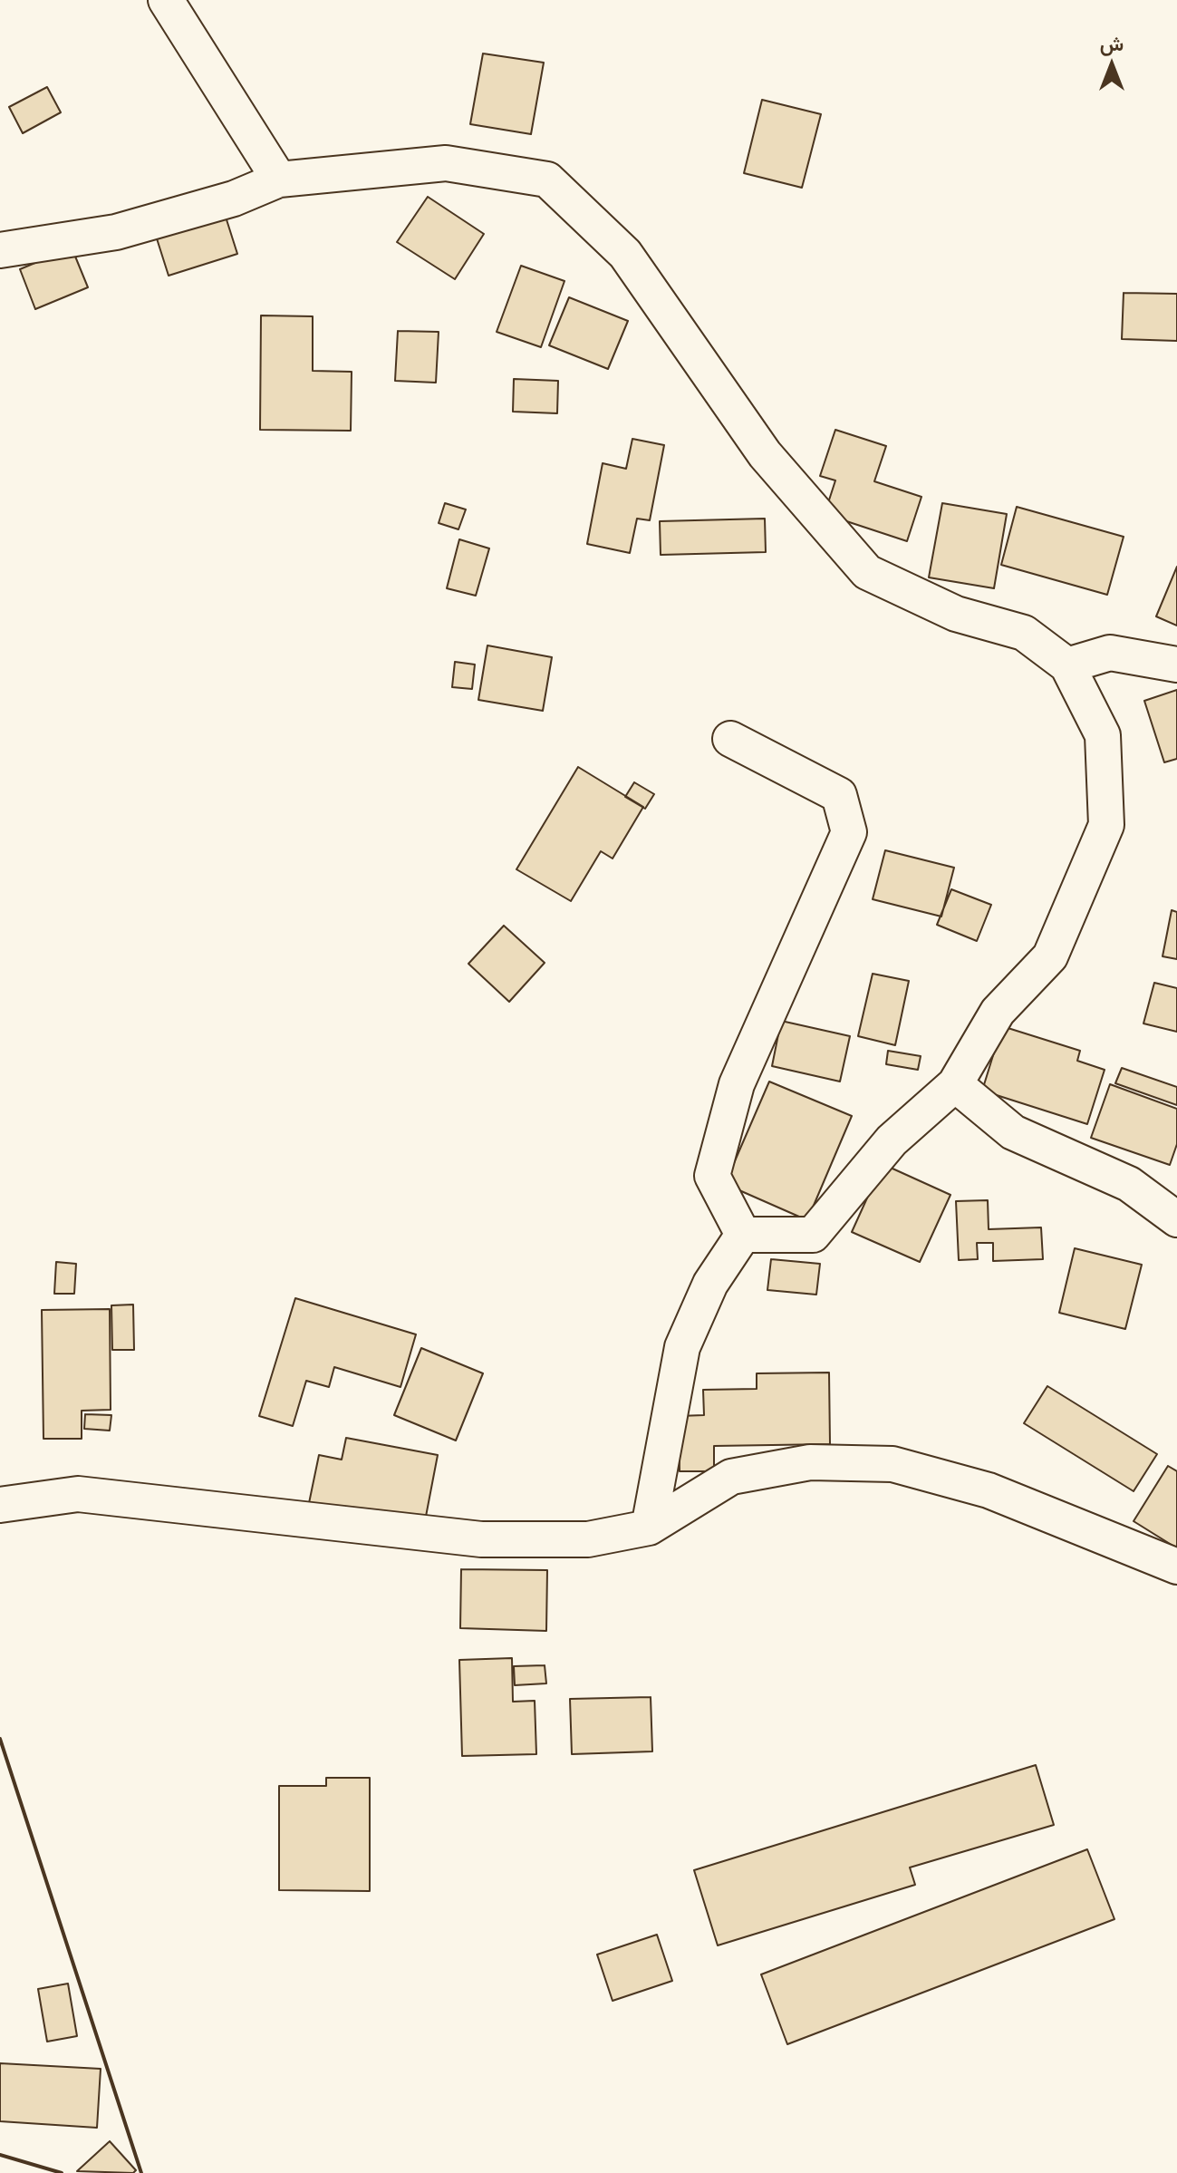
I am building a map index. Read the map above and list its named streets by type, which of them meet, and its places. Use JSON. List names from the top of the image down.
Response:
{
  "north": "top"
}
